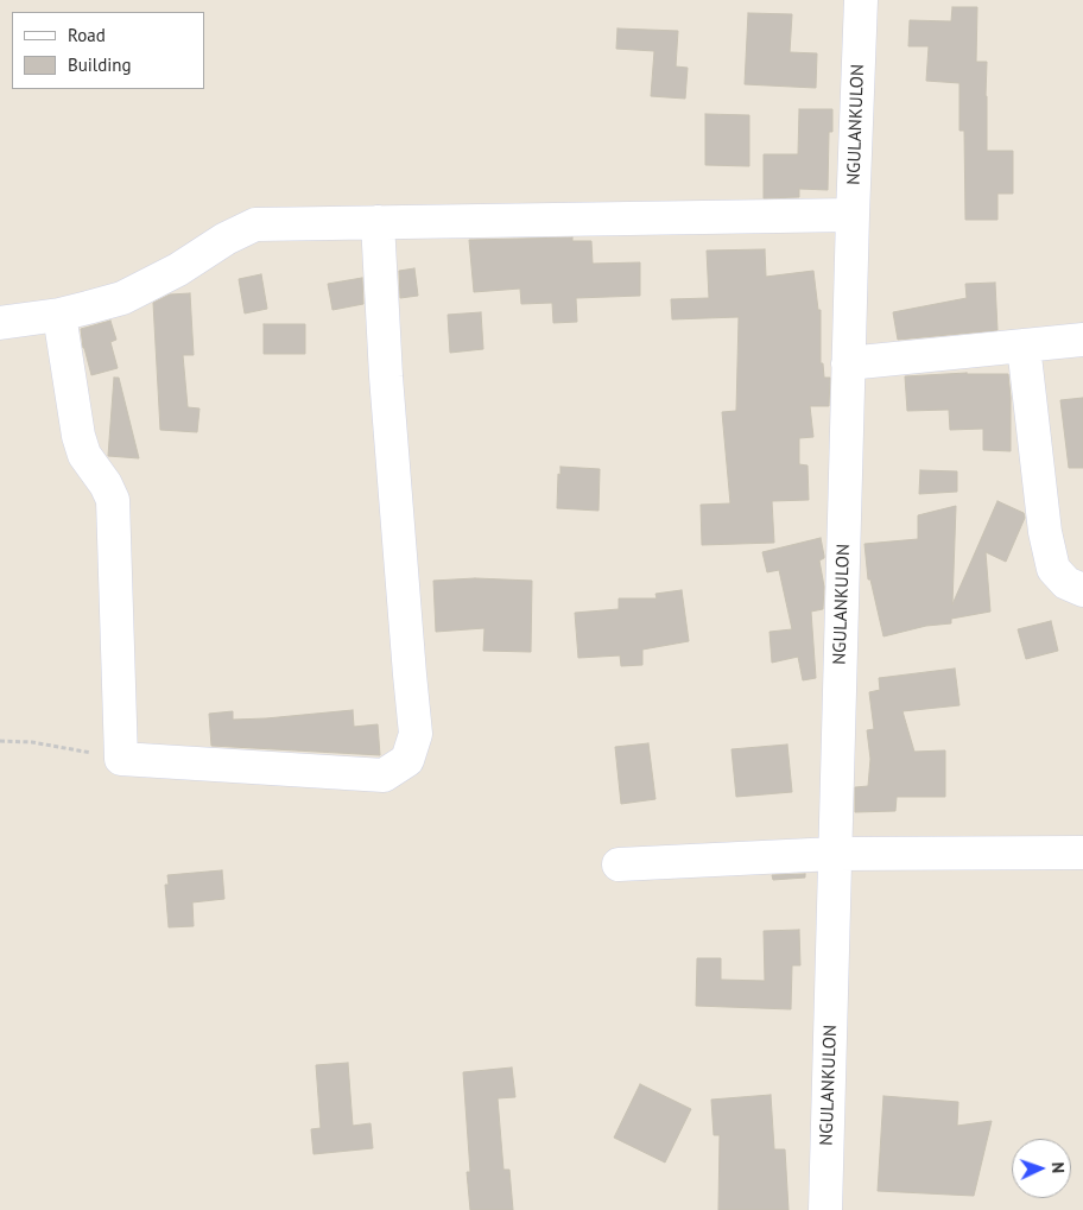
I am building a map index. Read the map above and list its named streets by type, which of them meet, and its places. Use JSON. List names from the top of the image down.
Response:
{
  "streets": {
    "street": ["NGULANKULON"]
  },
  "legend": ["Road", "Building"],
  "north": "right"
}
